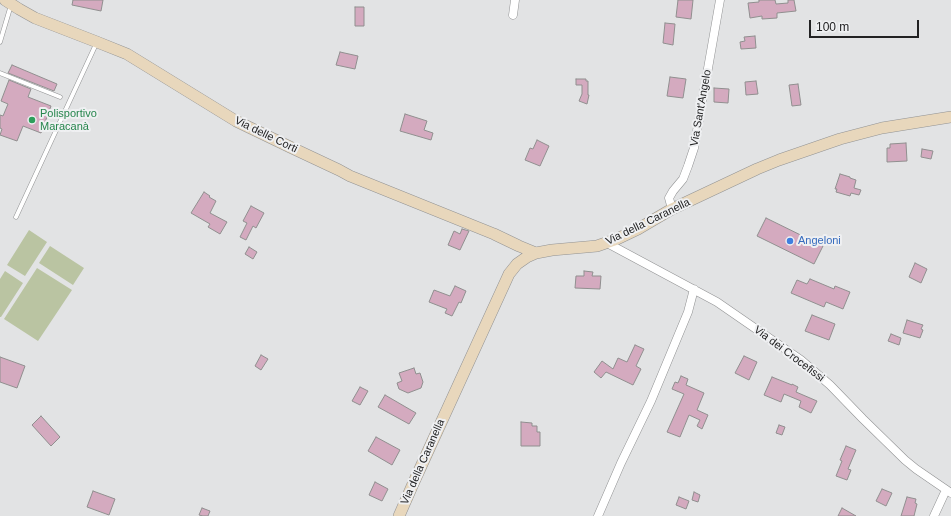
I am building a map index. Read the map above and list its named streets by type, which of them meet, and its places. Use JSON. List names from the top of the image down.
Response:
{
  "streets": {
    "main road": ["Via delle Corti", "Via della Caranella"],
    "street": ["Via Sant'Angelo", "Via dei Crocefissi"]
  },
  "crossings": [
    ["Via Sant'Angelo", "Via della Caranella"],
    ["Via delle Corti", "Via della Caranella"],
    ["Via della Caranella", "Via dei Crocefissi"]
  ],
  "places": ["Polisportivo Maracanà", "Angeloni"],
  "scale_bar": "100 m"
}
